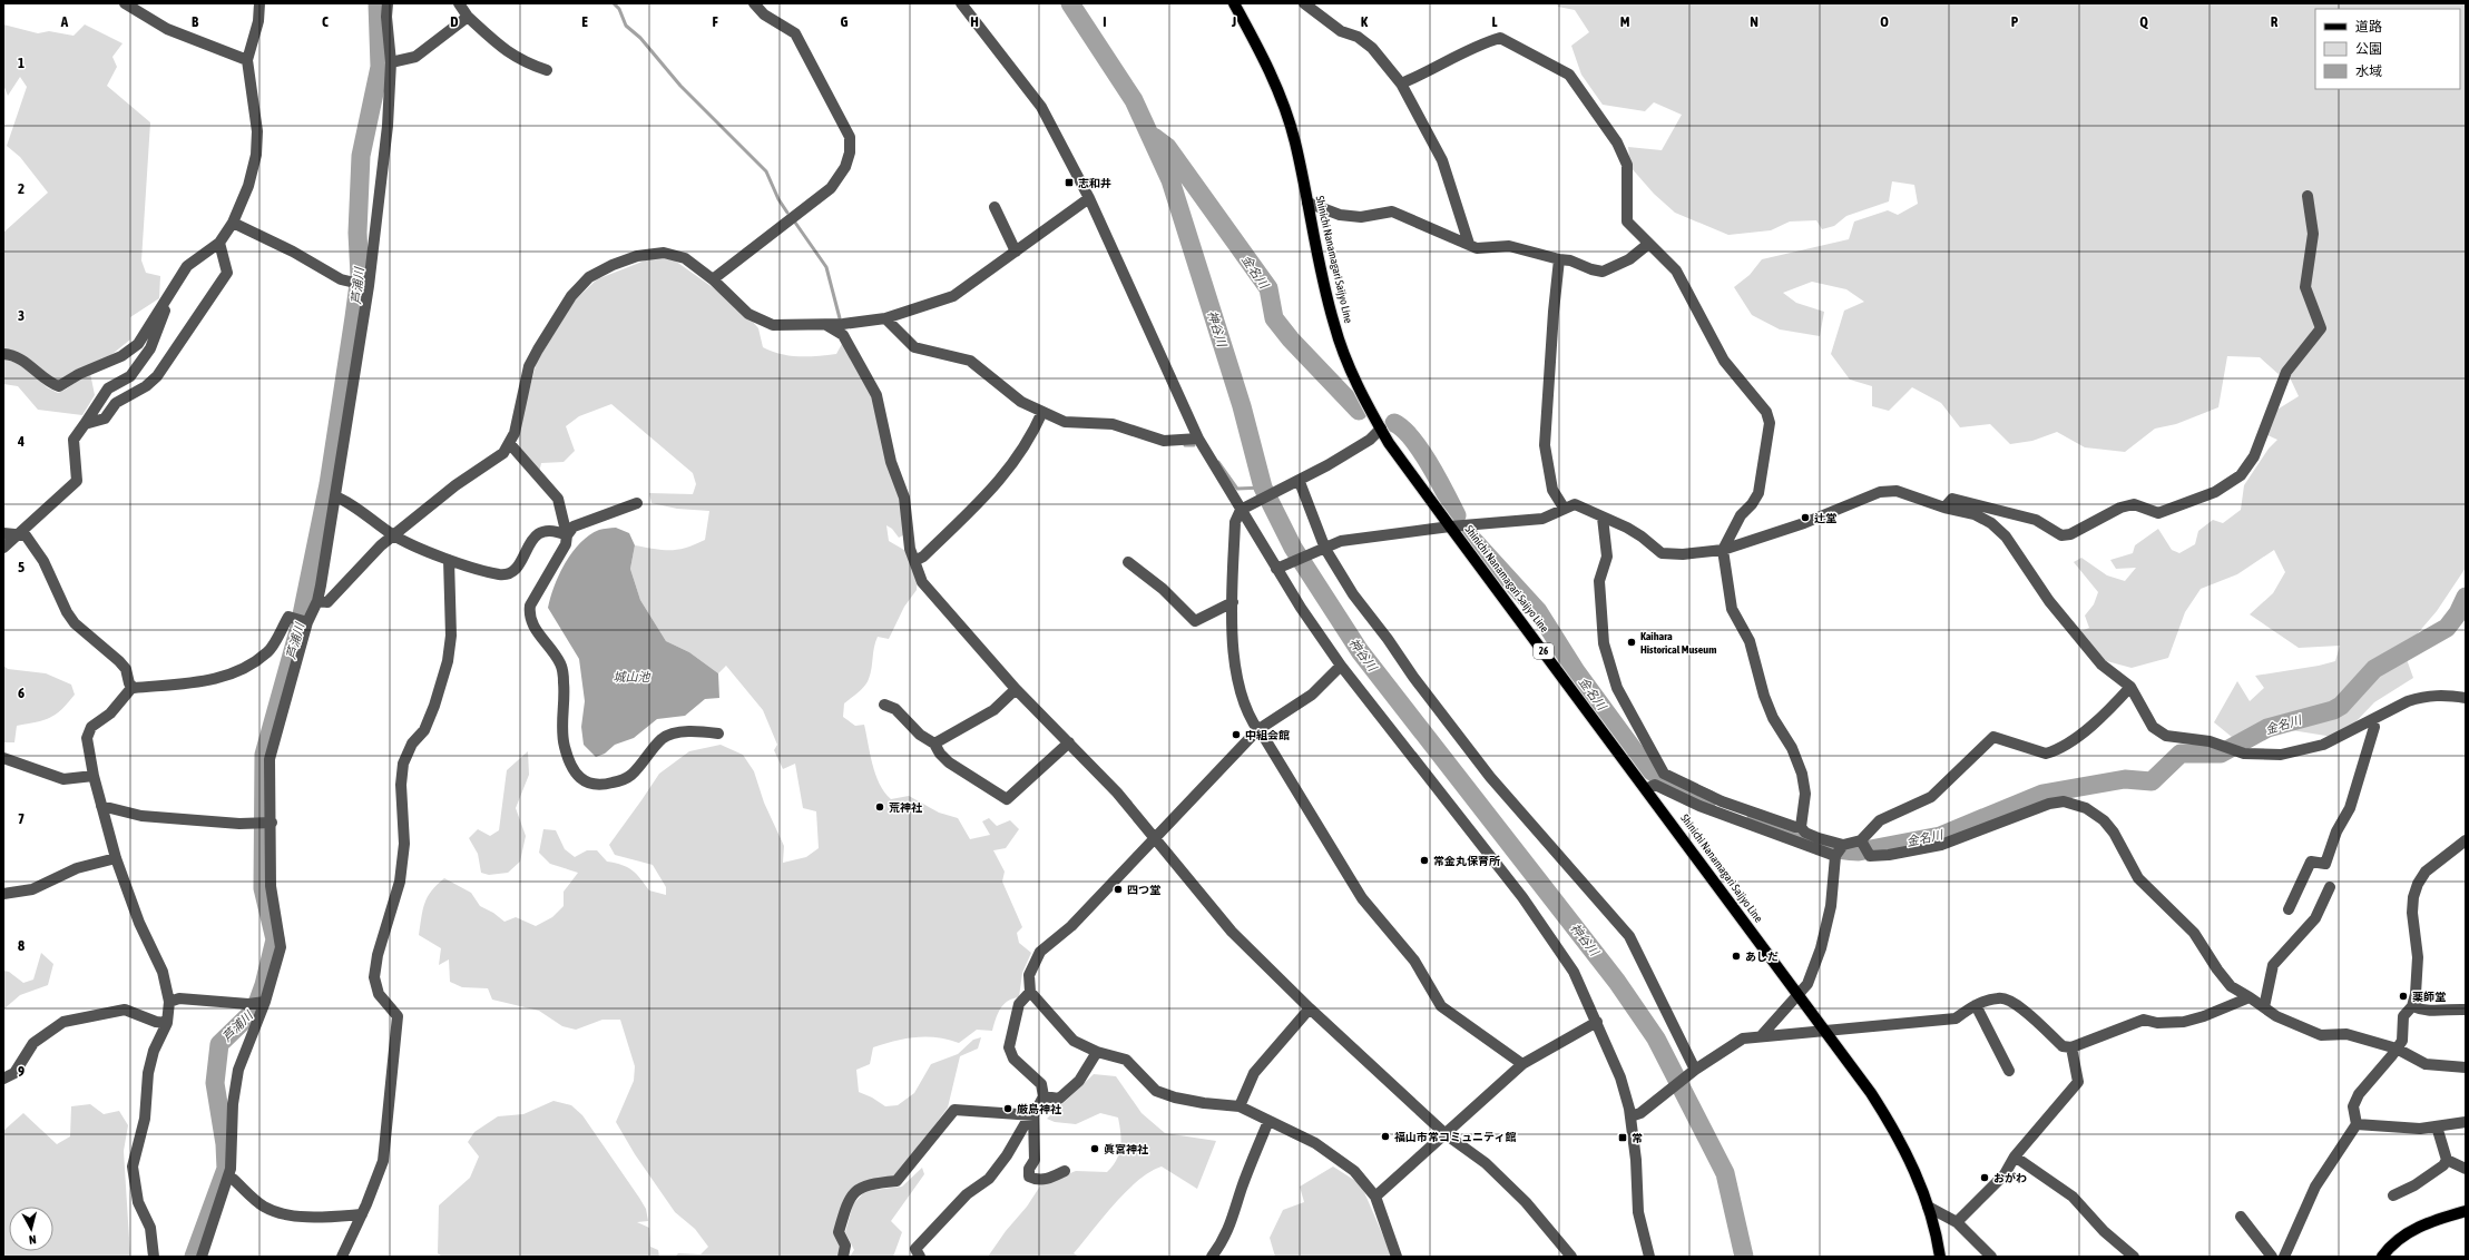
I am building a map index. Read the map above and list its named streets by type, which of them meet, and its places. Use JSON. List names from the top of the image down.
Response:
{
  "streets": {
    "main road": ["Shinichi Nanamagari Saijyo Line", "26"]
  },
  "water": [
    "金名川",
    "芦浦川",
    "神谷川",
    "城山池"
  ],
  "places": {
    "transit": ["志和井", "常"],
    "other": [
      "辻堂",
      "Kaihara Historical Museum",
      "中組会館",
      "荒神社",
      "常金丸保育所",
      "四つ堂",
      "あしだ",
      "薬師堂",
      "厳島神社",
      "福山市常コミュニティ館",
      "眞宮神社",
      "おがわ"
    ]
  },
  "legend": ["道路", "公園", "水域"],
  "north": "bottom",
  "grid": {
    "columns": [
      "A",
      "B",
      "C",
      "D",
      "E",
      "F",
      "G",
      "H",
      "I",
      "J",
      "K",
      "L",
      "M",
      "N",
      "O",
      "P",
      "Q",
      "R"
    ],
    "rows": [
      "1",
      "2",
      "3",
      "4",
      "5",
      "6",
      "7",
      "8",
      "9"
    ]
  }
}
